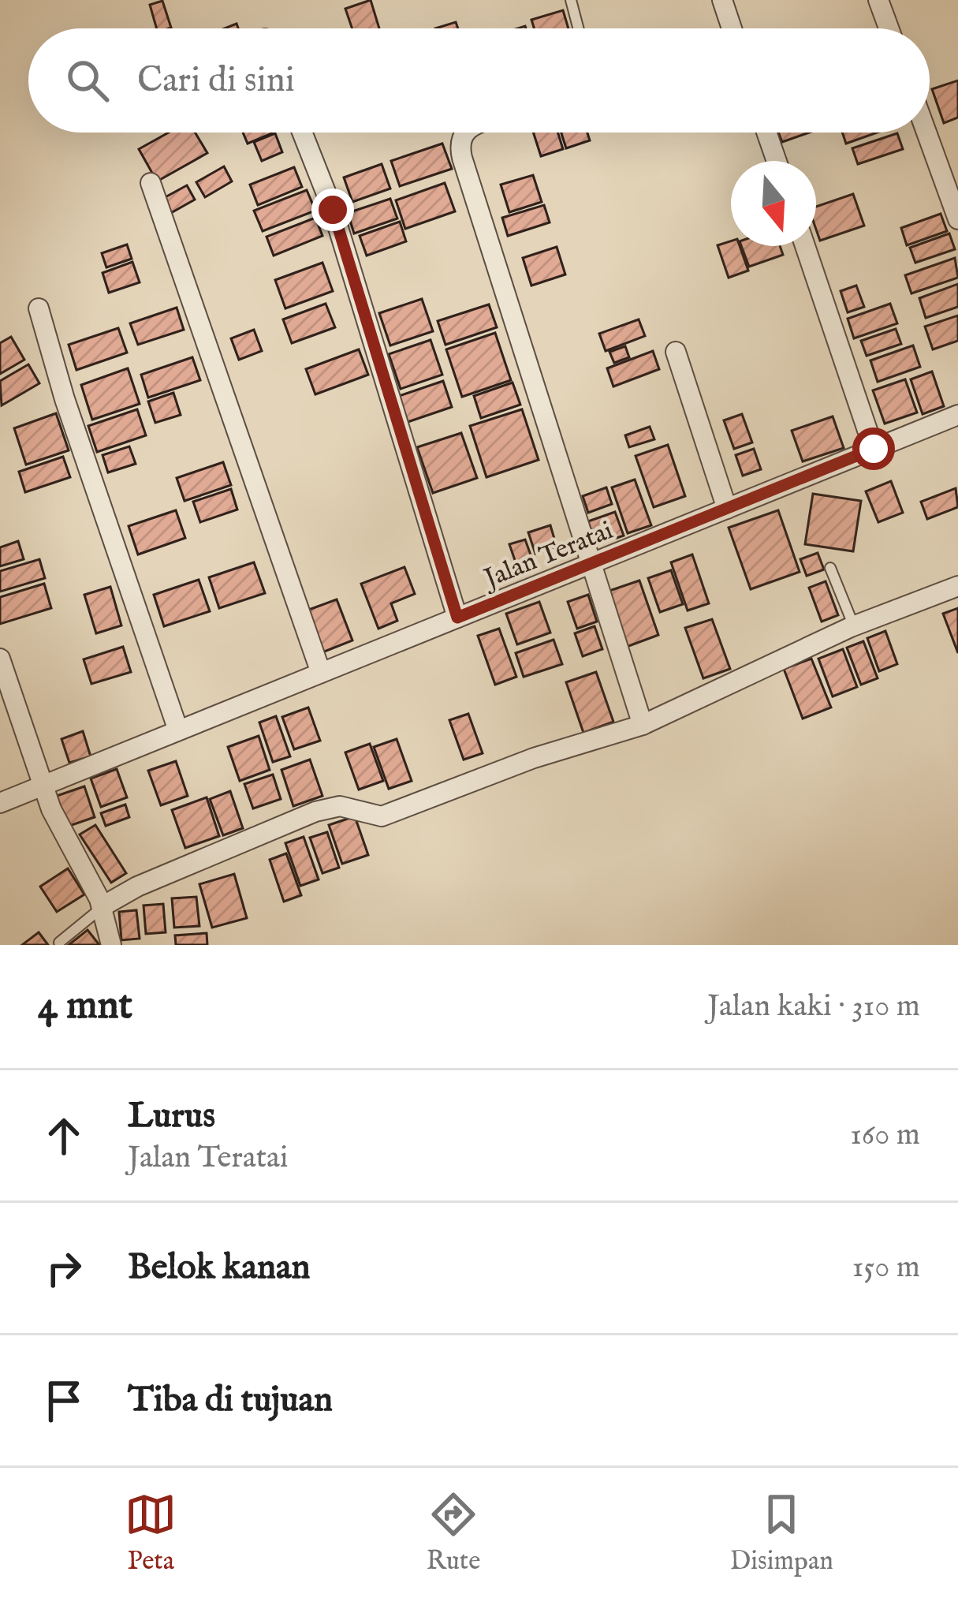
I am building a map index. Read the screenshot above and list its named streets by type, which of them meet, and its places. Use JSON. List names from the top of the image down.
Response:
{
  "streets": {
    "street": ["Jalan Teratai"]
  },
  "north": "bottom",
  "page": {
    "search": "Cari di sini",
    "heading": ["4 mnt", "Jalan kaki · 310 m"],
    "list": [
      ["Lurus", "Jalan Teratai", "160 m"],
      ["Belok kanan", "150 m"],
      "Tiba di tujuan"
    ],
    "nav": ["Peta", "Rute", "Disimpan"]
  }
}
